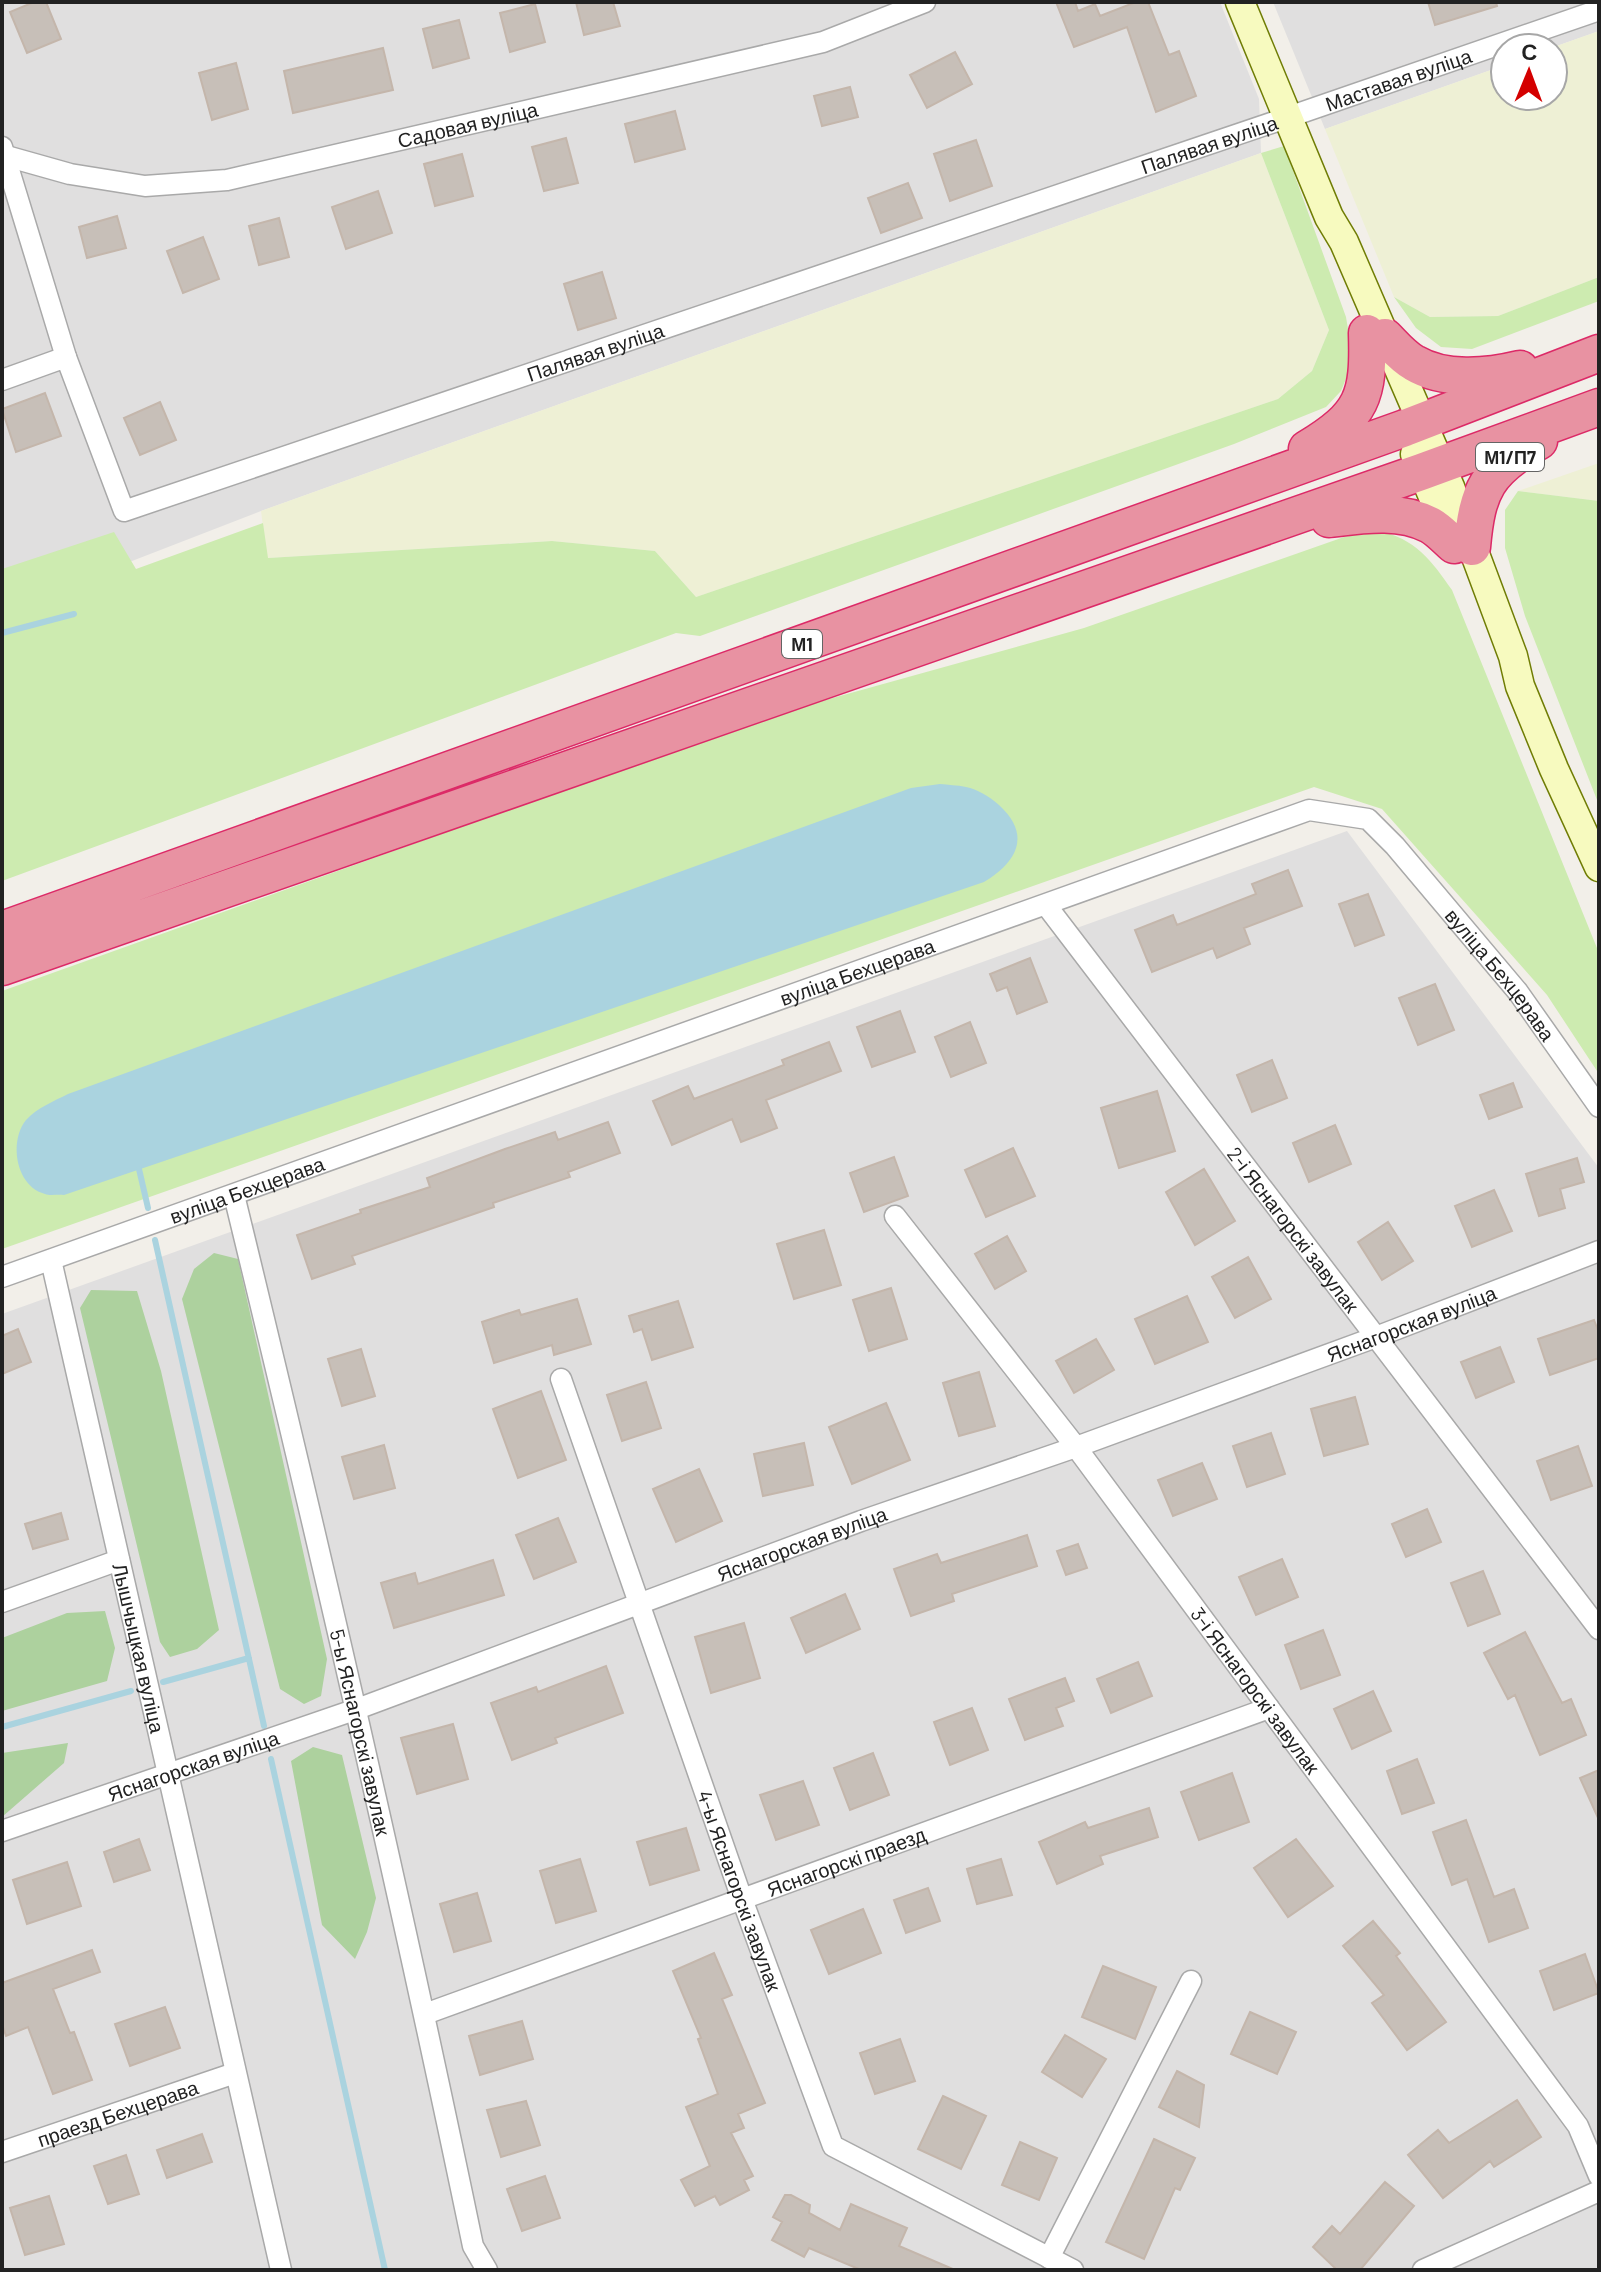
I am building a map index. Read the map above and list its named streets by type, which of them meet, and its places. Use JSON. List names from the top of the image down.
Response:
{
  "streets": {
    "highway": ["М1/П7", "М1"],
    "street": [
      "Маставая вуліца",
      "Садовая вуліца",
      "Палявая вуліца",
      "вуліца Бехцерава",
      "2-і Яснагорскі завулак",
      "Яснагорская вуліца",
      "Лышчыцкая вуліца",
      "3-і Яснагорскі завулак",
      "5-ы Яснагорскі завулак",
      "Яснагорскі праезд",
      "4-ы Яснагорскі завулак",
      "праезд Бехцерава"
    ]
  },
  "crossings": [
    ["Маставая вуліца", "Палявая вуліца"],
    ["М1/П7", "М1"],
    ["вуліца Бехцерава", "2-і Яснагорскі завулак"],
    ["вуліца Бехцерава", "Лышчыцкая вуліца"],
    ["вуліца Бехцерава", "5-ы Яснагорскі завулак"],
    ["2-і Яснагорскі завулак", "Яснагорская вуліца"],
    ["Яснагорская вуліца", "Лышчыцкая вуліца"],
    ["Яснагорская вуліца", "3-і Яснагорскі завулак"],
    ["Яснагорская вуліца", "5-ы Яснагорскі завулак"],
    ["Яснагорская вуліца", "4-ы Яснагорскі завулак"],
    ["Лышчыцкая вуліца", "праезд Бехцерава"],
    ["3-і Яснагорскі завулак", "Яснагорскі праезд"],
    ["5-ы Яснагорскі завулак", "Яснагорскі праезд"],
    ["Яснагорскі праезд", "4-ы Яснагорскі завулак"]
  ],
  "north": "top"
}
